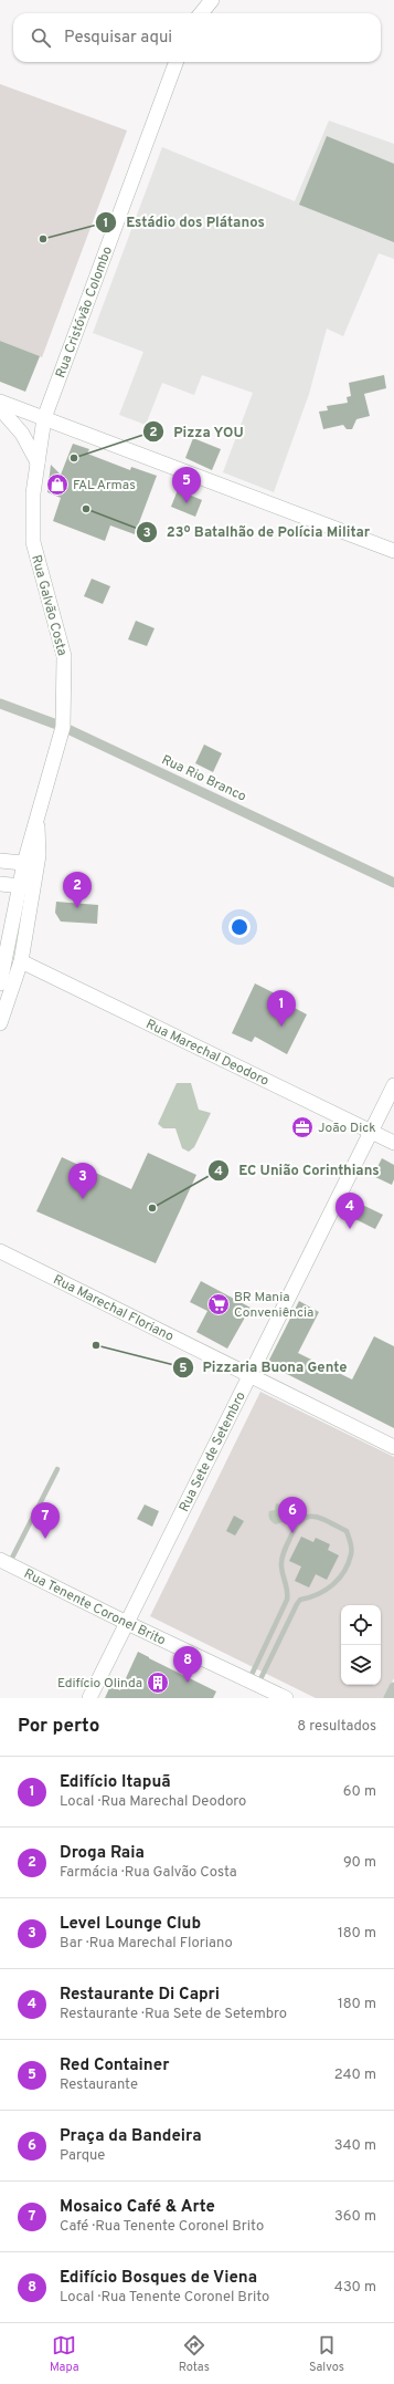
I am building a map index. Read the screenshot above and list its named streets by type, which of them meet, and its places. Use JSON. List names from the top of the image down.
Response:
{
  "streets": {
    "street": [
      "Rua Cristóvão Colombo",
      "Rua Galvão Costa",
      "Rua Rio Branco",
      "Rua Marechal Deodoro",
      "Rua Marechal Floriano",
      "Rua Sete de Setembro",
      "Rua Tenente Coronel Brito"
    ]
  },
  "crossings": [
    ["Rua Cristóvão Colombo", "Rua Galvão Costa"],
    ["Rua Galvão Costa", "Rua Rio Branco"],
    ["Rua Galvão Costa", "Rua Marechal Deodoro"],
    ["Rua Marechal Deodoro", "Rua Sete de Setembro"],
    ["Rua Marechal Floriano", "Rua Sete de Setembro"],
    ["Rua Sete de Setembro", "Rua Tenente Coronel Brito"]
  ],
  "places": {
    "other": [
      "Estádio dos Plátanos",
      "Pizza YOU",
      "23º Batalhão de Polícia Militar",
      "EC União Corinthians",
      "Pizzaria Buona Gente"
    ],
    "shop": ["FAL Armas"],
    "office": ["João Dick"],
    "supermarket": ["BR Mania Conveniência"],
    "building": ["Edifício Olinda"]
  },
  "page": {
    "search": "Pesquisar aqui",
    "pins": [
      "5",
      "2",
      "1",
      "3",
      "4",
      "6",
      "7",
      "8"
    ],
    "heading": ["Por perto", "8 resultados"],
    "list": [
      {
        "mark": "1",
        "name": "Edifício Itapuã",
        "note": "Local · Rua Marechal Deodoro",
        "value": "60 m"
      },
      {
        "mark": "2",
        "name": "Droga Raia",
        "note": "Farmácia · Rua Galvão Costa",
        "value": "90 m"
      },
      {
        "mark": "3",
        "name": "Level Lounge Club",
        "note": "Bar · Rua Marechal Floriano",
        "value": "180 m"
      },
      {
        "mark": "4",
        "name": "Restaurante Di Capri",
        "note": "Restaurante · Rua Sete de Setembro",
        "value": "180 m"
      },
      {
        "mark": "5",
        "name": "Red Container",
        "note": "Restaurante",
        "value": "240 m"
      },
      {
        "mark": "6",
        "name": "Praça da Bandeira",
        "note": "Parque",
        "value": "340 m"
      },
      {
        "mark": "7",
        "name": "Mosaico Café & Arte",
        "note": "Café · Rua Tenente Coronel Brito",
        "value": "360 m"
      },
      {
        "mark": "8",
        "name": "Edifício Bosques de Viena",
        "note": "Local · Rua Tenente Coronel Brito",
        "value": "430 m"
      }
    ],
    "nav": ["Mapa", "Rotas", "Salvos"]
  }
}
